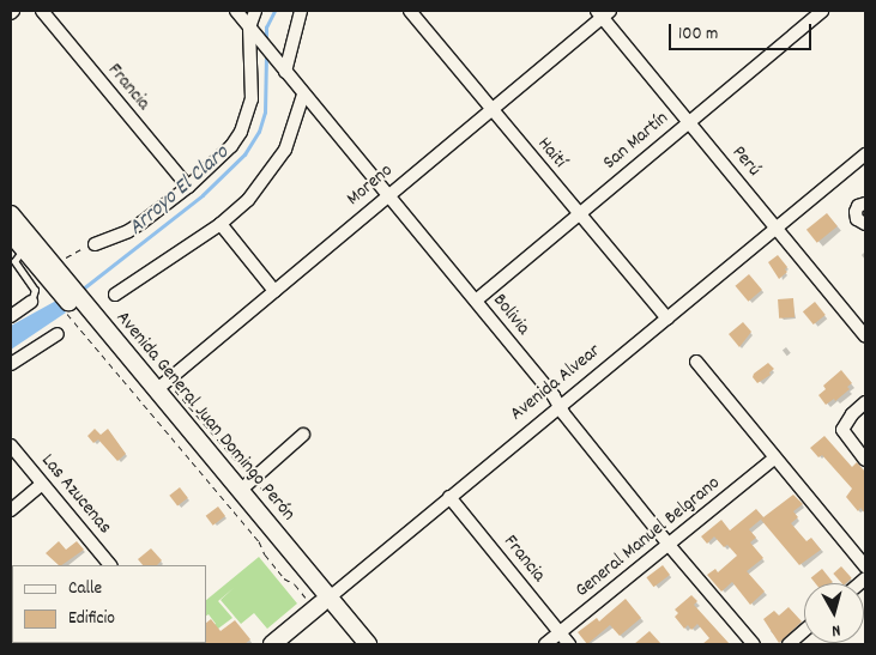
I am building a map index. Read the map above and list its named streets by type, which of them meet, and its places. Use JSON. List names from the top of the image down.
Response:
{
  "streets": {
    "main road": ["Avenida Alvear", "Avenida General Juan Domingo Perón"],
    "street": [
      "Francia",
      "San Martín",
      "Haití",
      "Perú",
      "Moreno",
      "Bolivia",
      "Las Azucenas",
      "General Manuel Belgrano"
    ]
  },
  "crossings": [
    ["Francia", "Avenida Alvear"],
    ["Francia", "General Manuel Belgrano"],
    ["San Martín", "Haití"],
    ["San Martín", "Perú"],
    ["San Martín", "Bolivia"],
    ["Haití", "Moreno"],
    ["Haití", "Avenida Alvear"],
    ["Perú", "Moreno"],
    ["Perú", "Avenida Alvear"],
    ["Moreno", "Bolivia"],
    ["Moreno", "Avenida General Juan Domingo Perón"],
    ["Bolivia", "Avenida Alvear"],
    ["Bolivia", "General Manuel Belgrano"],
    ["Avenida Alvear", "Avenida General Juan Domingo Perón"]
  ],
  "water": ["Arroyo El Claro"],
  "legend": ["Calle", "Edificio"],
  "scale_bar": "100 m",
  "north": "bottom"
}
